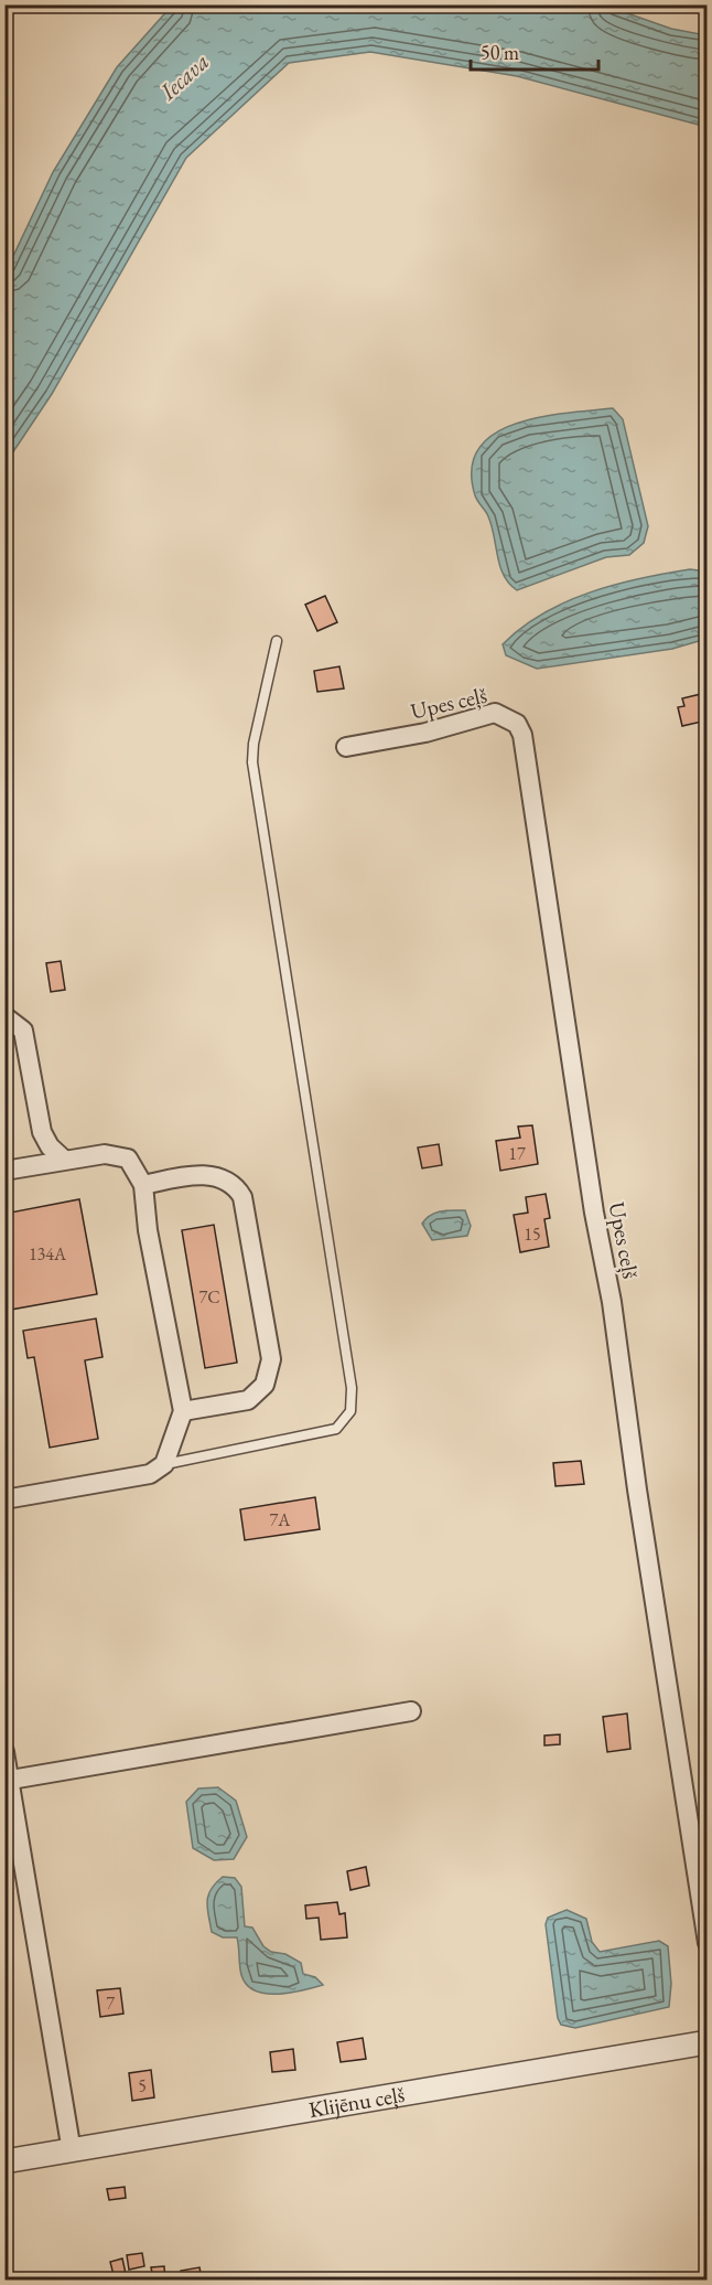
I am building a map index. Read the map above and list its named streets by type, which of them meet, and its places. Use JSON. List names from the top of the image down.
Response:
{
  "streets": {
    "street": ["Upes ceļš", "Klijēnu ceļš"]
  },
  "water": ["Iecava"],
  "house_numbers": [
    "17",
    "15",
    "134A",
    "7C",
    "7A",
    "7",
    "5"
  ],
  "scale_bar": "50 m"
}
